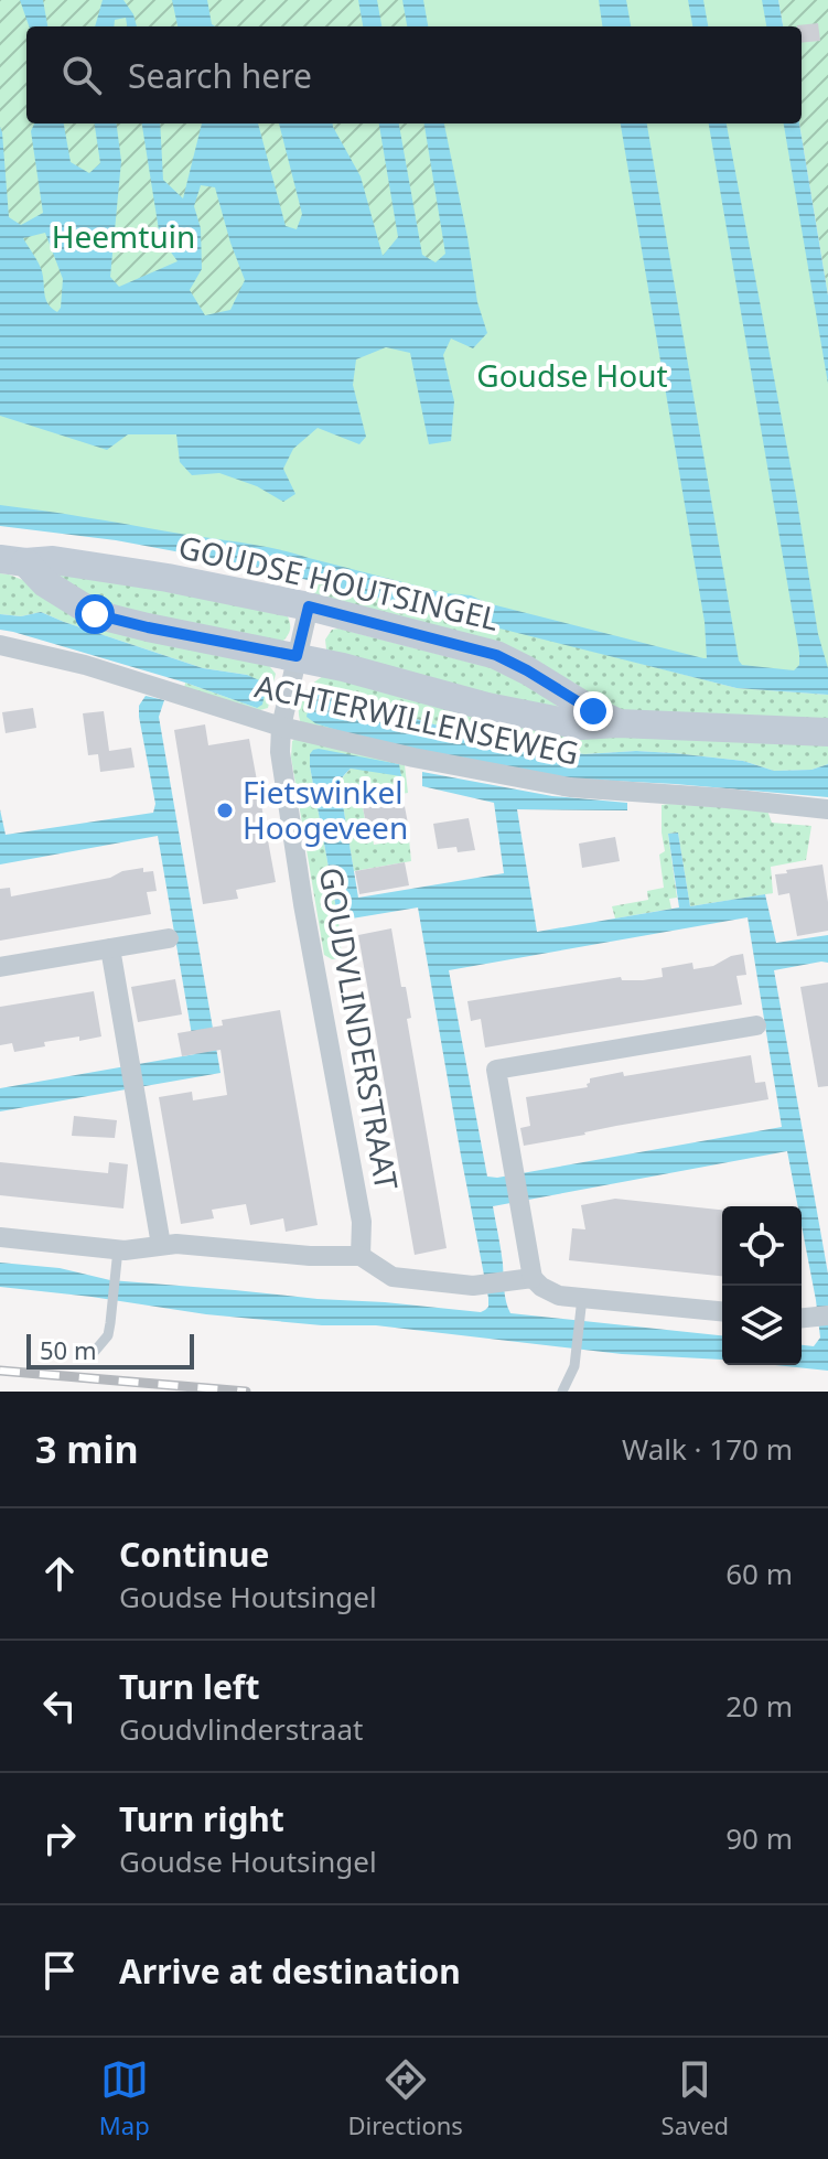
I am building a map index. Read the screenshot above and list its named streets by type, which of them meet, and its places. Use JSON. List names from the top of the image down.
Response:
{
  "streets": {
    "main road": ["GOUDSE HOUTSINGEL"],
    "street": ["ACHTERWILLENSEWEG", "GOUDVLINDERSTRAAT"]
  },
  "crossings": [
    ["GOUDSE HOUTSINGEL", "GOUDVLINDERSTRAAT"],
    ["ACHTERWILLENSEWEG", "GOUDVLINDERSTRAAT"]
  ],
  "parks": ["Heemtuin", "Goudse Hout"],
  "places": ["Fietswinkel Hoogeveen"],
  "scale_bar": "50 m",
  "page": {
    "search": "Search here",
    "scale": "50 m",
    "heading": ["3 min", "Walk · 170 m"],
    "list": [
      ["Continue", "Goudse Houtsingel", "60 m"],
      ["Turn left", "Goudvlinderstraat", "20 m"],
      ["Turn right", "Goudse Houtsingel", "90 m"],
      "Arrive at destination"
    ],
    "nav": ["Map", "Directions", "Saved"]
  }
}
